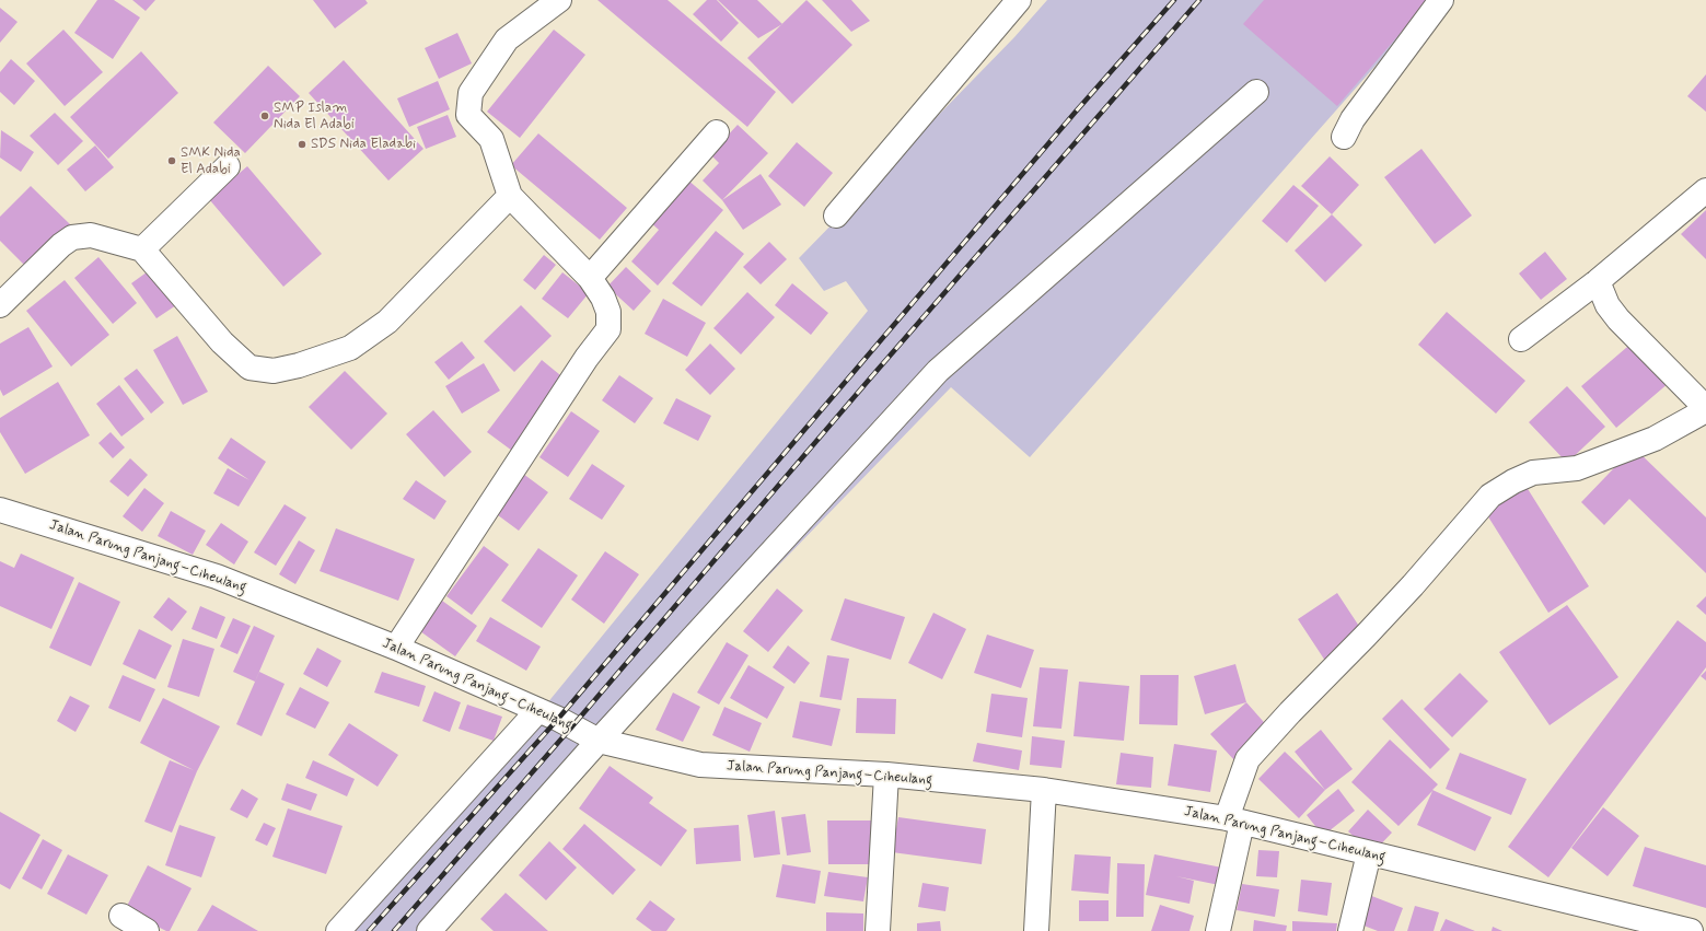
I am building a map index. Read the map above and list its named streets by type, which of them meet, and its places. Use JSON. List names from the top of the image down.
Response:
{
  "streets": {
    "street": ["Jalan Parung Panjang–Ciheulang"]
  },
  "places": ["SMP Islam Nida El Adabi", "SDS Nida Eladabi", "SMK Nida El Adabi"]
}
